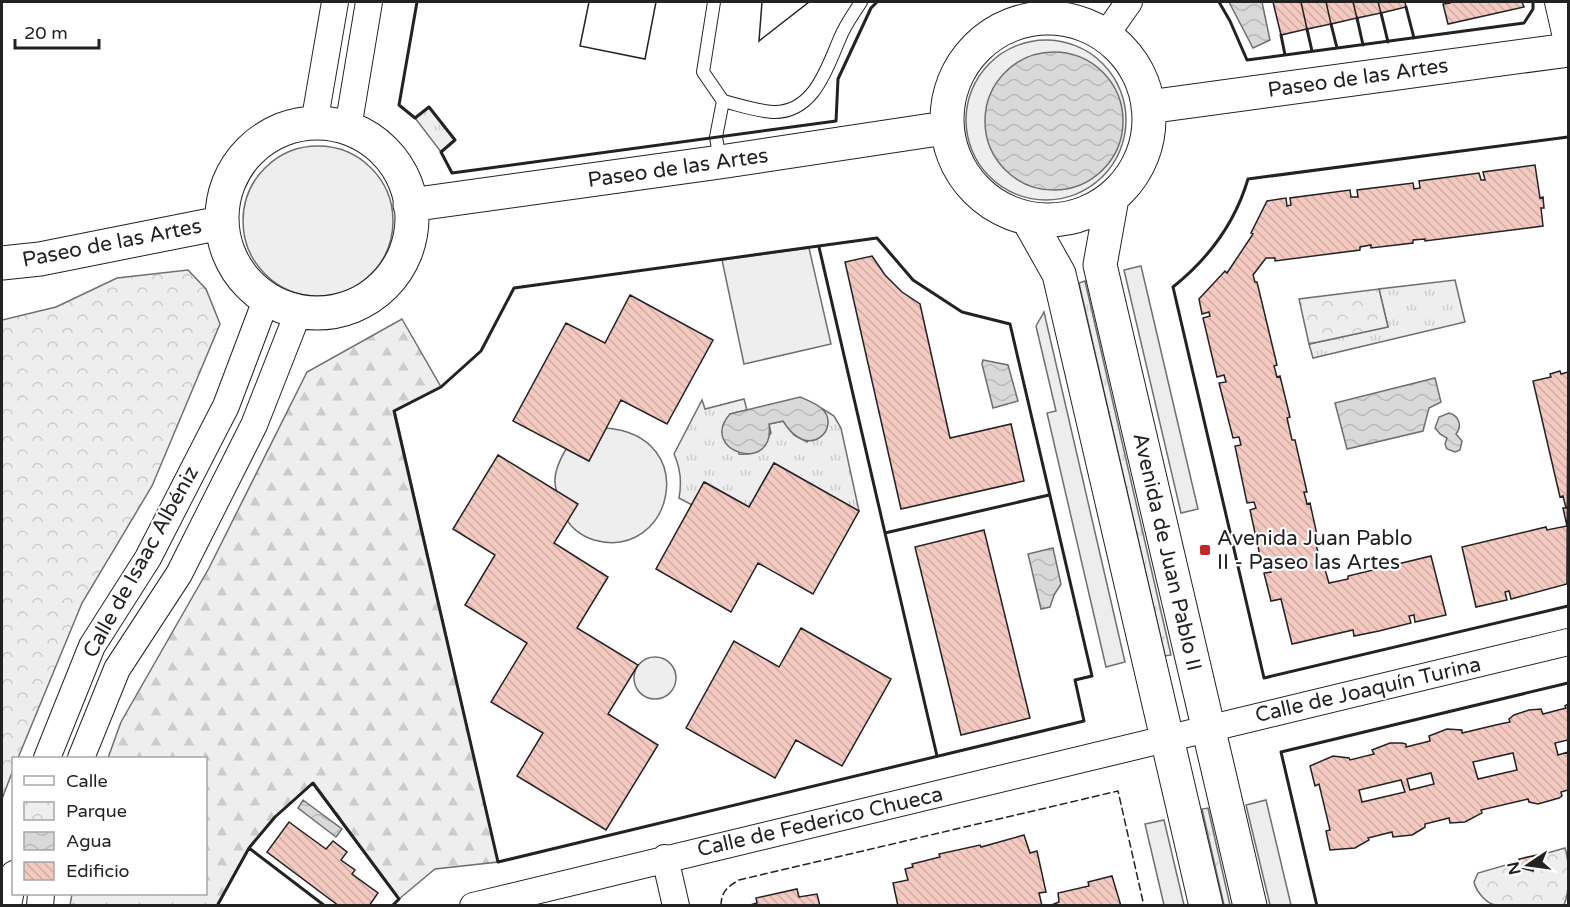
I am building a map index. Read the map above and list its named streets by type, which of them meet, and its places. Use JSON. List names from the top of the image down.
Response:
{
  "streets": {
    "main road": ["Paseo de las Artes", "Avenida de Juan Pablo II"],
    "street": ["Calle de Isaac Albéniz", "Calle de Joaquín Turina", "Calle de Federico Chueca"]
  },
  "crossings": [
    ["Paseo de las Artes", "Avenida de Juan Pablo II"],
    ["Paseo de las Artes", "Calle de Isaac Albéniz"],
    ["Avenida de Juan Pablo II", "Calle de Joaquín Turina"],
    ["Avenida de Juan Pablo II", "Calle de Federico Chueca"],
    ["Calle de Joaquín Turina", "Calle de Federico Chueca"]
  ],
  "places": {
    "transit": ["Avenida Juan Pablo II - Paseo las Artes"]
  },
  "legend": [
    "Calle",
    "Parque",
    "Agua",
    "Edificio"
  ],
  "scale_bar": "20 m",
  "north": "left"
}
